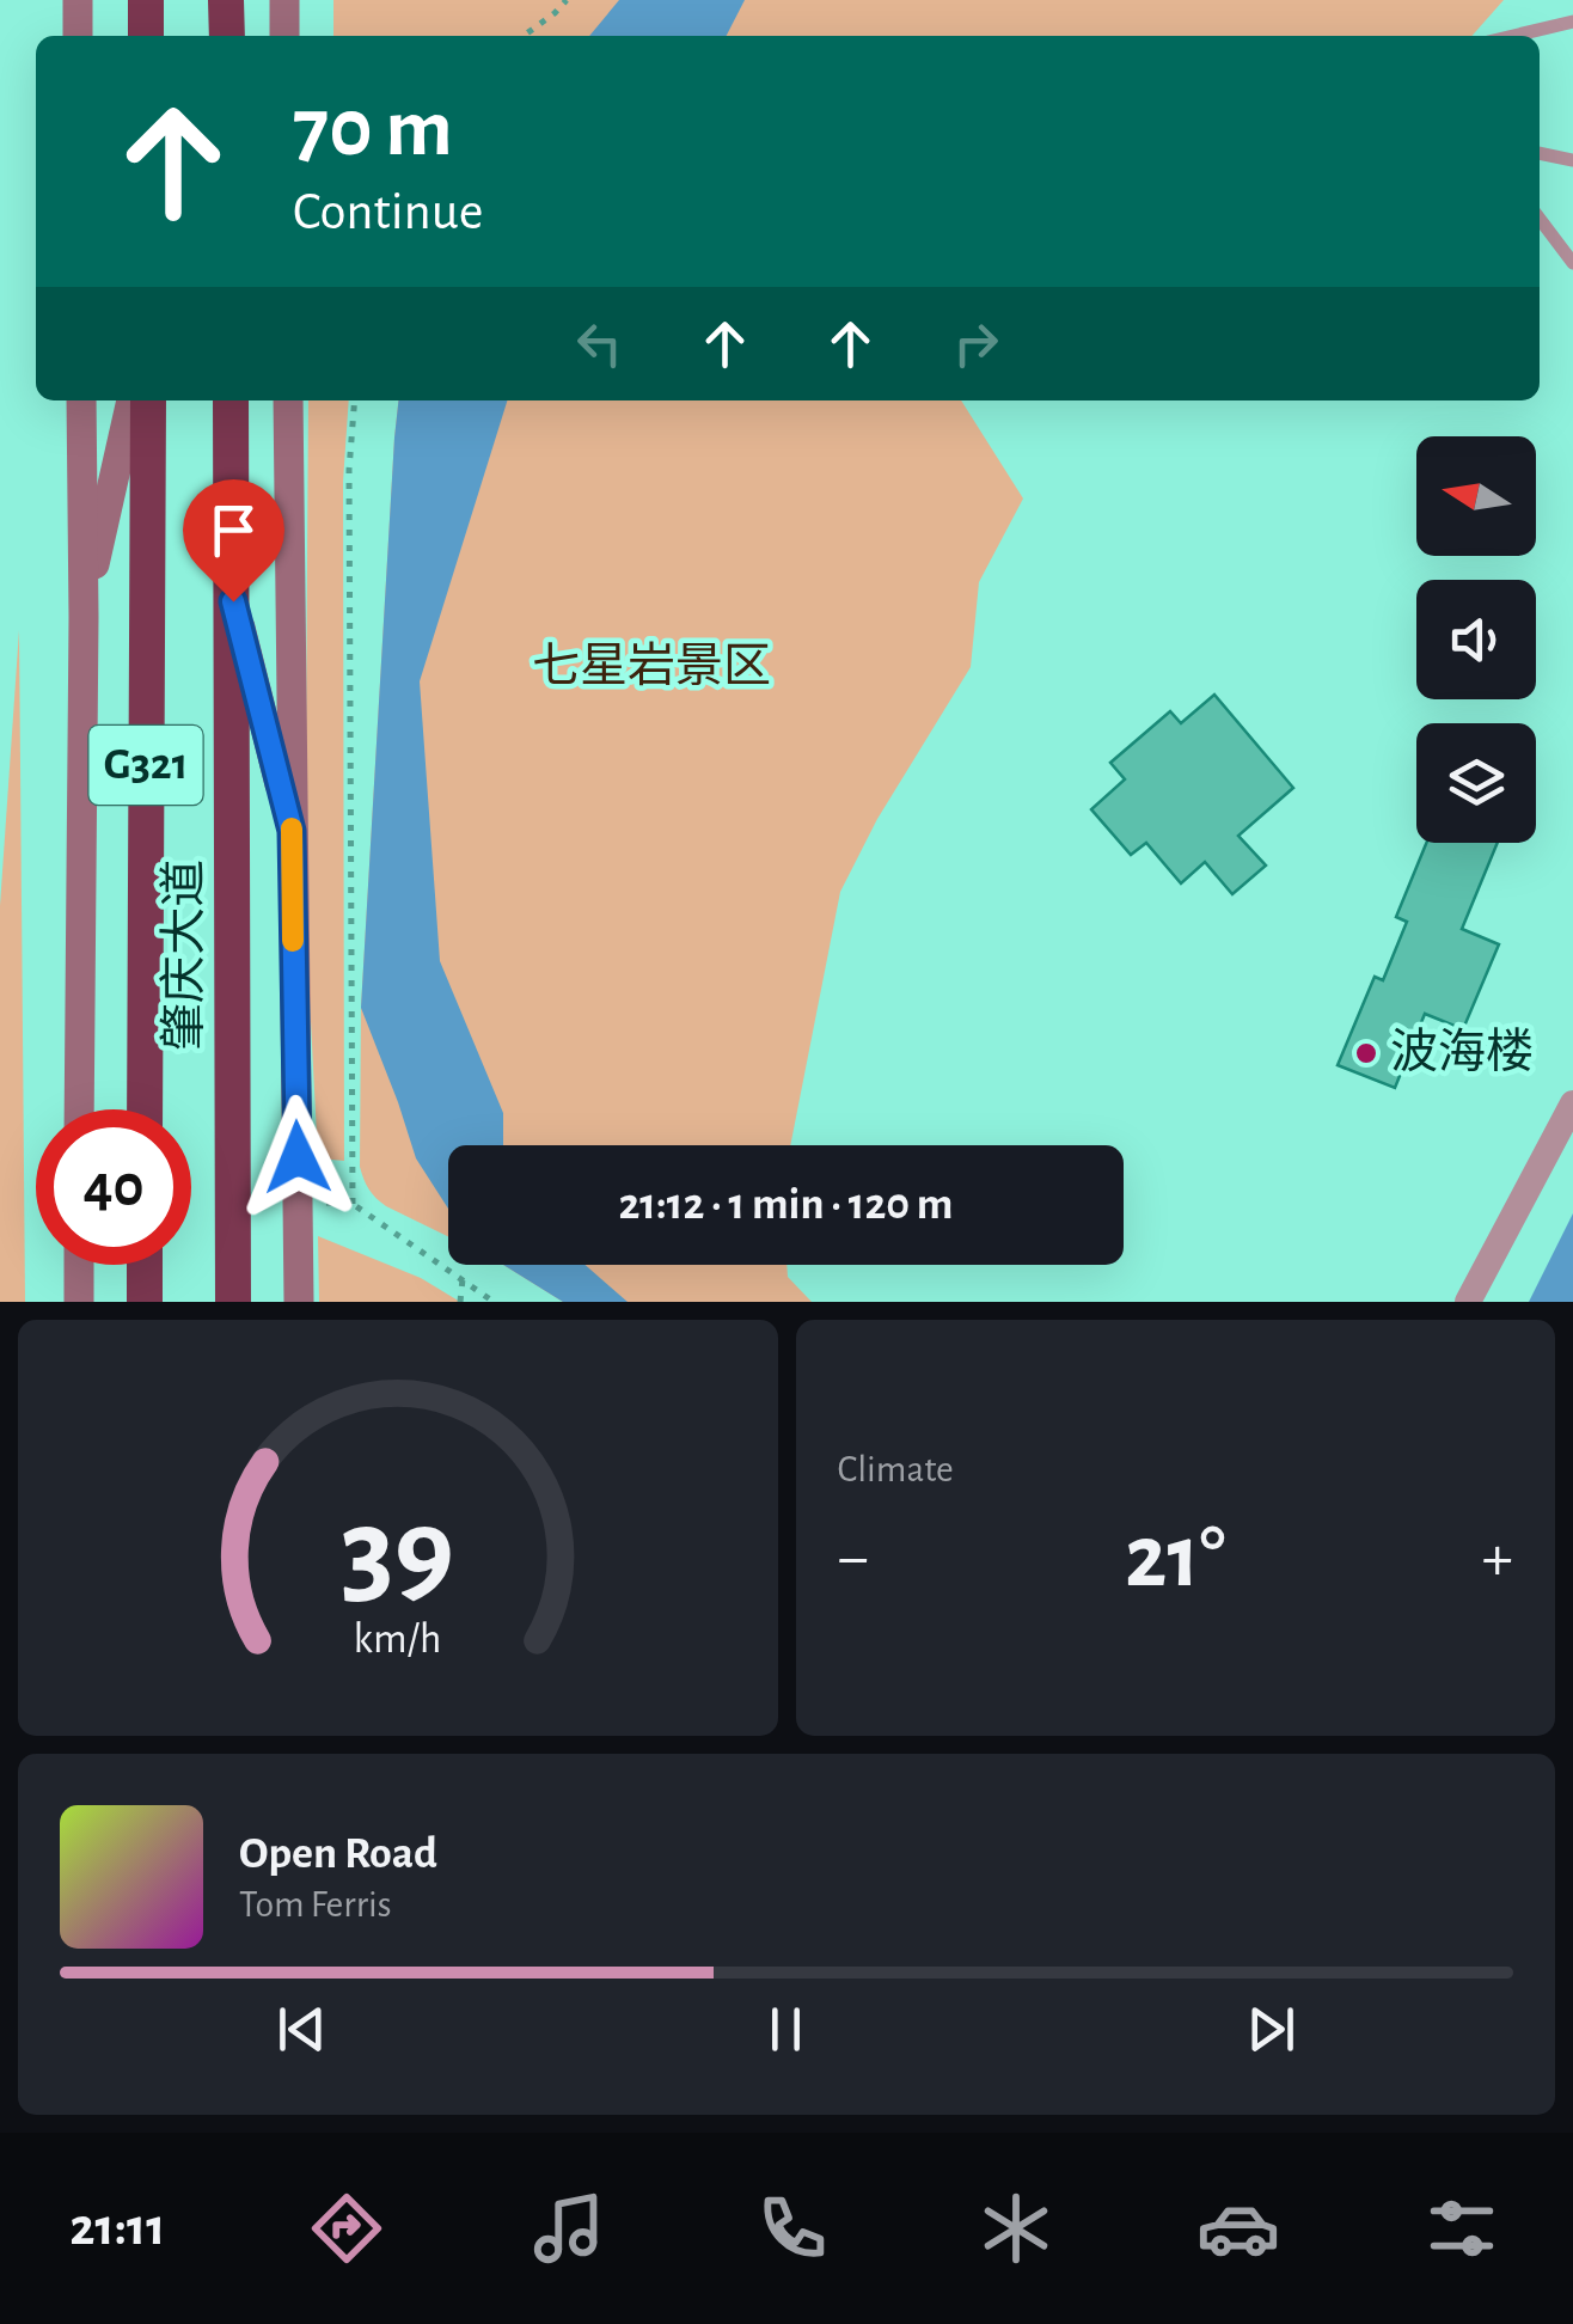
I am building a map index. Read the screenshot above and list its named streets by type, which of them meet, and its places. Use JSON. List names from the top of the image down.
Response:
{
  "streets": {
    "highway": ["G321", "肇庆大道"]
  },
  "parks": ["七星岩景区"],
  "places": ["波海楼"],
  "north": "left",
  "page": {
    "turn": ["70 m", "Continue"],
    "limit": "40",
    "trip": "21:12 · 1 min · 120 m",
    "tile": "Climate",
    "heat": ["−", "21°", "+"],
    "song": ["Open Road", "Tom Ferris"],
    "tabs": "21:11",
    "gauge": ["39", "km/h"]
  }
}
